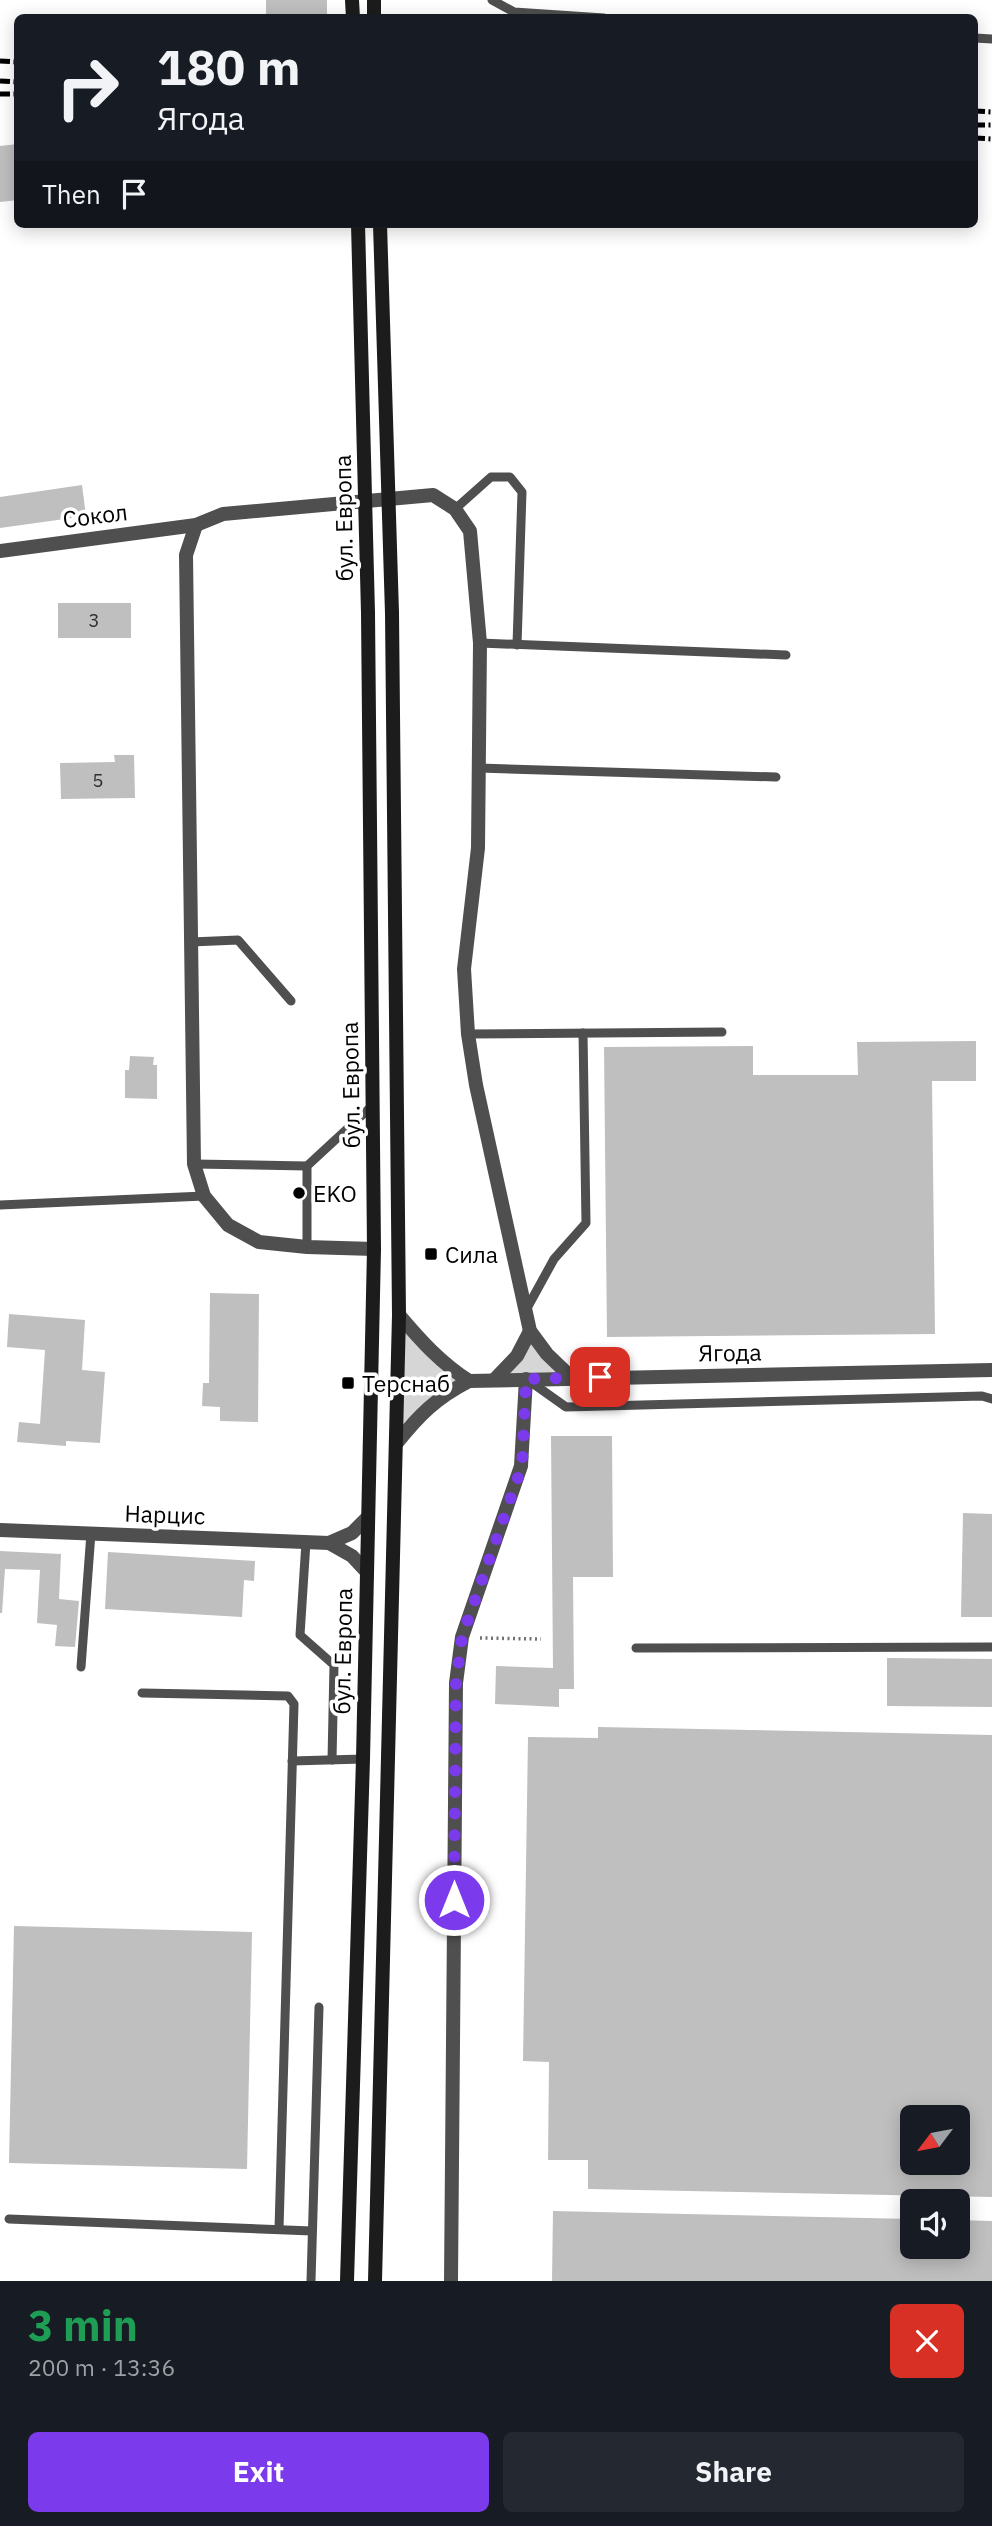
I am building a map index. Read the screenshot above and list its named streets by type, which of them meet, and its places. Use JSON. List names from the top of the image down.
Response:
{
  "streets": {
    "main road": ["бул. Европа"],
    "street": ["Сокол", "Ягода", "Нарцис"]
  },
  "places": {
    "other": ["EKO"],
    "transit": ["Сила", "Терснаб"]
  },
  "house_numbers": ["3", "5"],
  "north": "bottom left",
  "page": {
    "turn": ["180 m", "Ягода"],
    "then": "Then",
    "heading": ["3 min", "200 m · 13:36"],
    "buttons": ["Exit", "Share"]
  }
}
